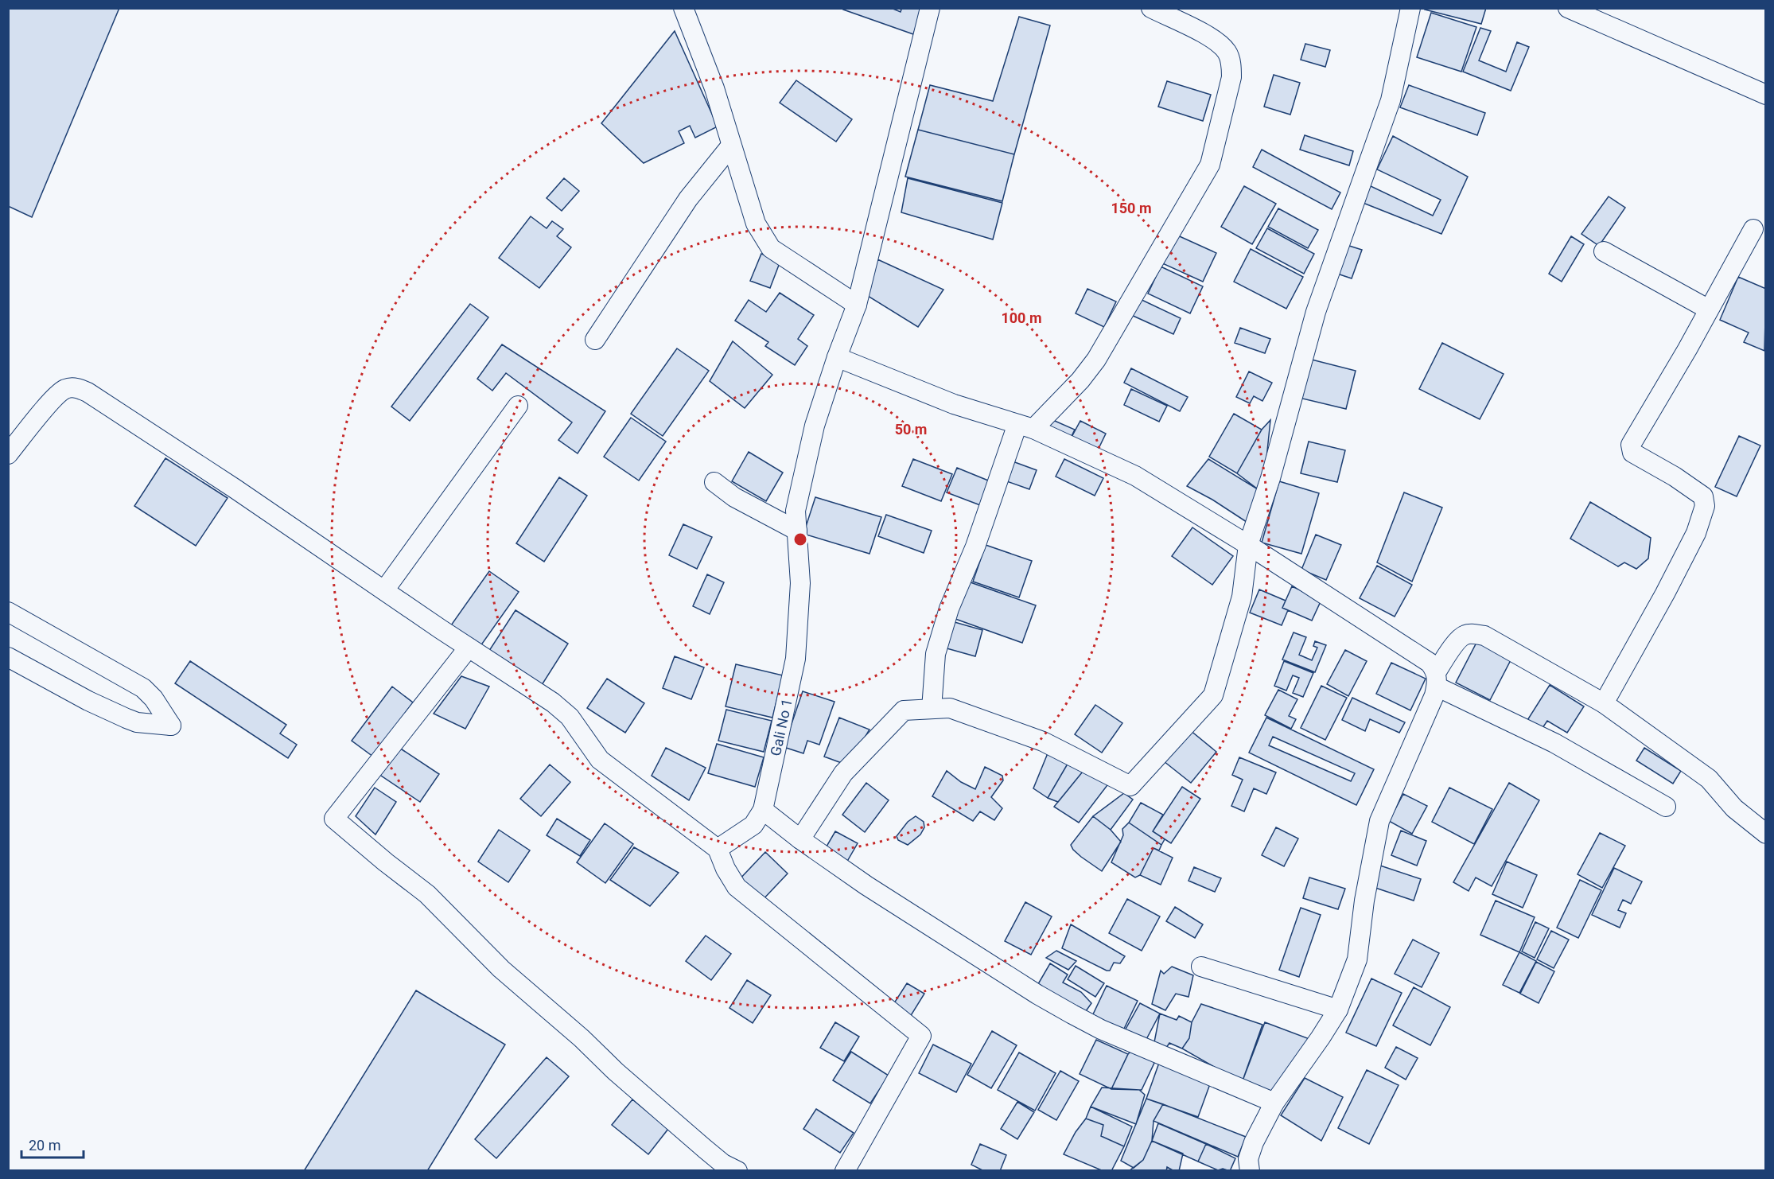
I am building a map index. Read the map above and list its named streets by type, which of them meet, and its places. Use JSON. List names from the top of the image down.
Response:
{
  "streets": {
    "street": ["Gali No 1"]
  },
  "scale_bar": "20 m",
  "rings": ["150 m", "100 m", "50 m"]
}
